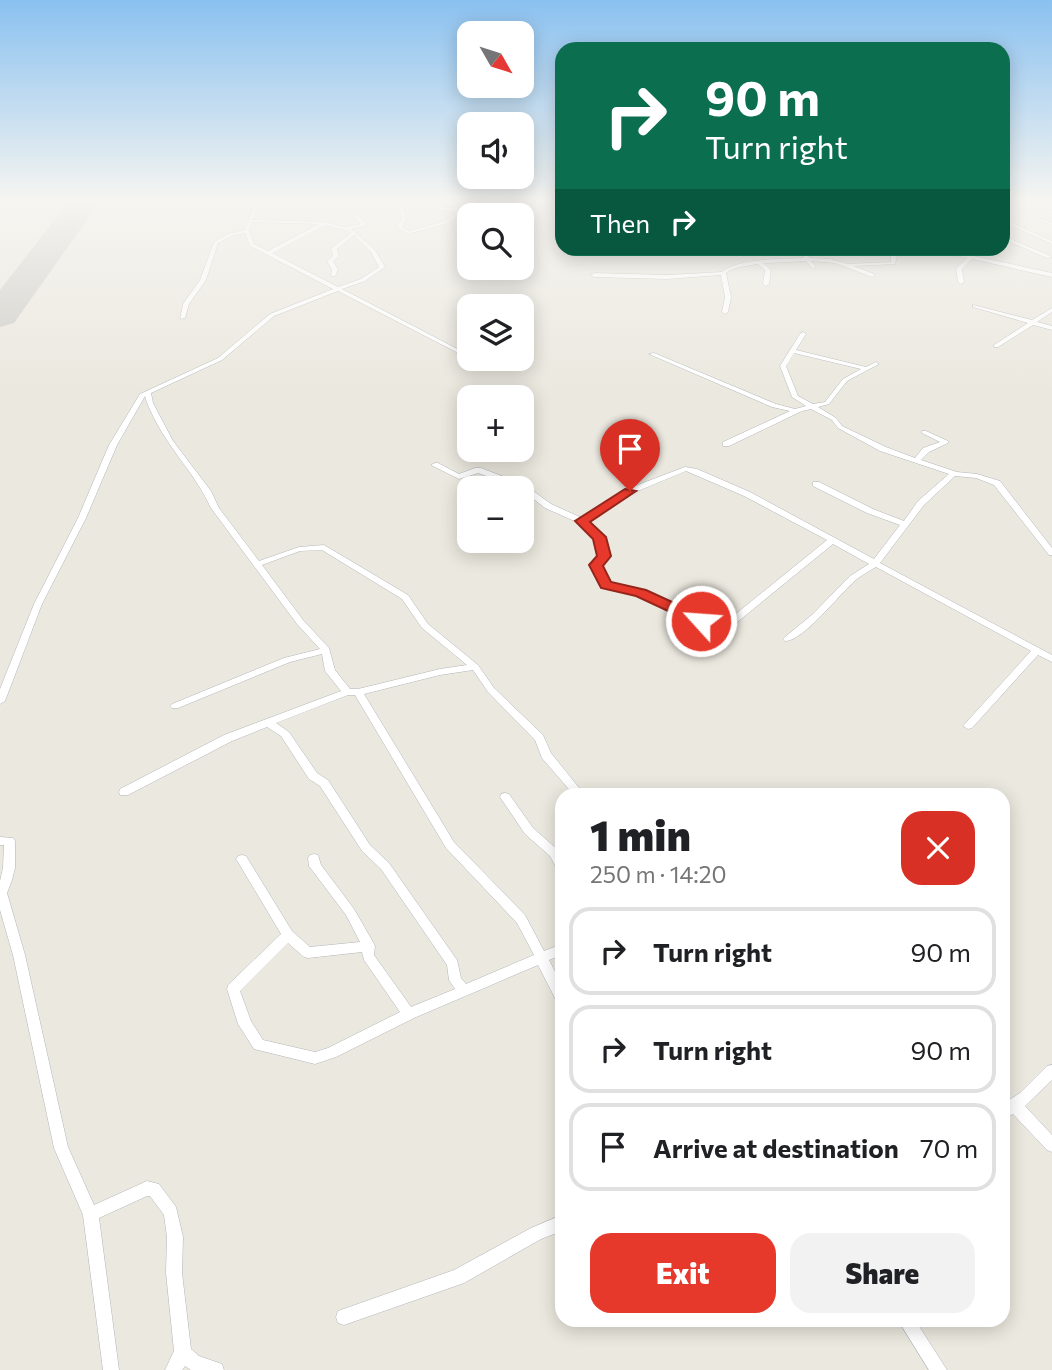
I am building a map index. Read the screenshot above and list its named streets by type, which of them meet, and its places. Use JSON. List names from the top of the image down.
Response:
{
  "north": "bottom right",
  "page": {
    "map_buttons": ["+", "−"],
    "turn": ["90 m", "Turn right"],
    "then": "Then",
    "heading": ["1 min", "250 m · 14:20"],
    "list": [
      {
        "name": "Turn right",
        "value": "90 m"
      },
      {
        "name": "Turn right",
        "value": "90 m"
      },
      {
        "name": "Arrive at destination",
        "value": "70 m"
      }
    ],
    "buttons": ["Exit", "Share"]
  }
}
